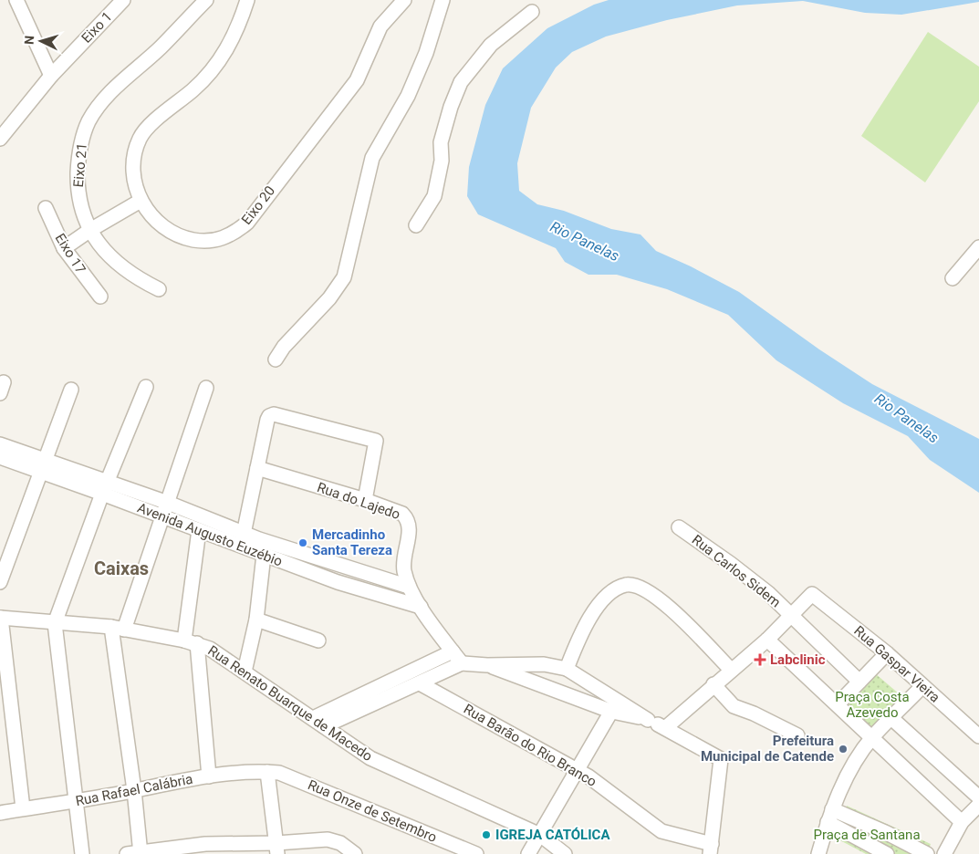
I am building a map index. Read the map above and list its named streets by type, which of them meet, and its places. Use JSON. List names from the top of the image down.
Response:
{
  "streets": {
    "street": [
      "Eixo 1",
      "Eixo 21",
      "Eixo 20",
      "Eixo 17",
      "Rua do Lajedo",
      "Avenida Augusto Euzébio",
      "Rua Carlos Sidem",
      "Rua Gaspar Vieira",
      "Rua Renato Buarque de Macedo",
      "Rua Barão do Rio Branco",
      "Rua Rafael Calábria",
      "Rua Onze de Setembro"
    ]
  },
  "crossings": [
    ["Rua do Lajedo", "Avenida Augusto Euzébio"],
    ["Rua Carlos Sidem", "Rua Gaspar Vieira"],
    ["Rua Rafael Calábria", "Rua Onze de Setembro"]
  ],
  "districts": ["Caixas"],
  "water": ["Rio Panelas"],
  "parks": ["Praça Costa Azevedo", "Praça de Santana"],
  "places": {
    "other": ["Mercadinho Santa Tereza", "Prefeitura Municipal de Catende", "IGREJA CATÓLICA"],
    "health": ["Labclinic"]
  },
  "north": "left"
}
